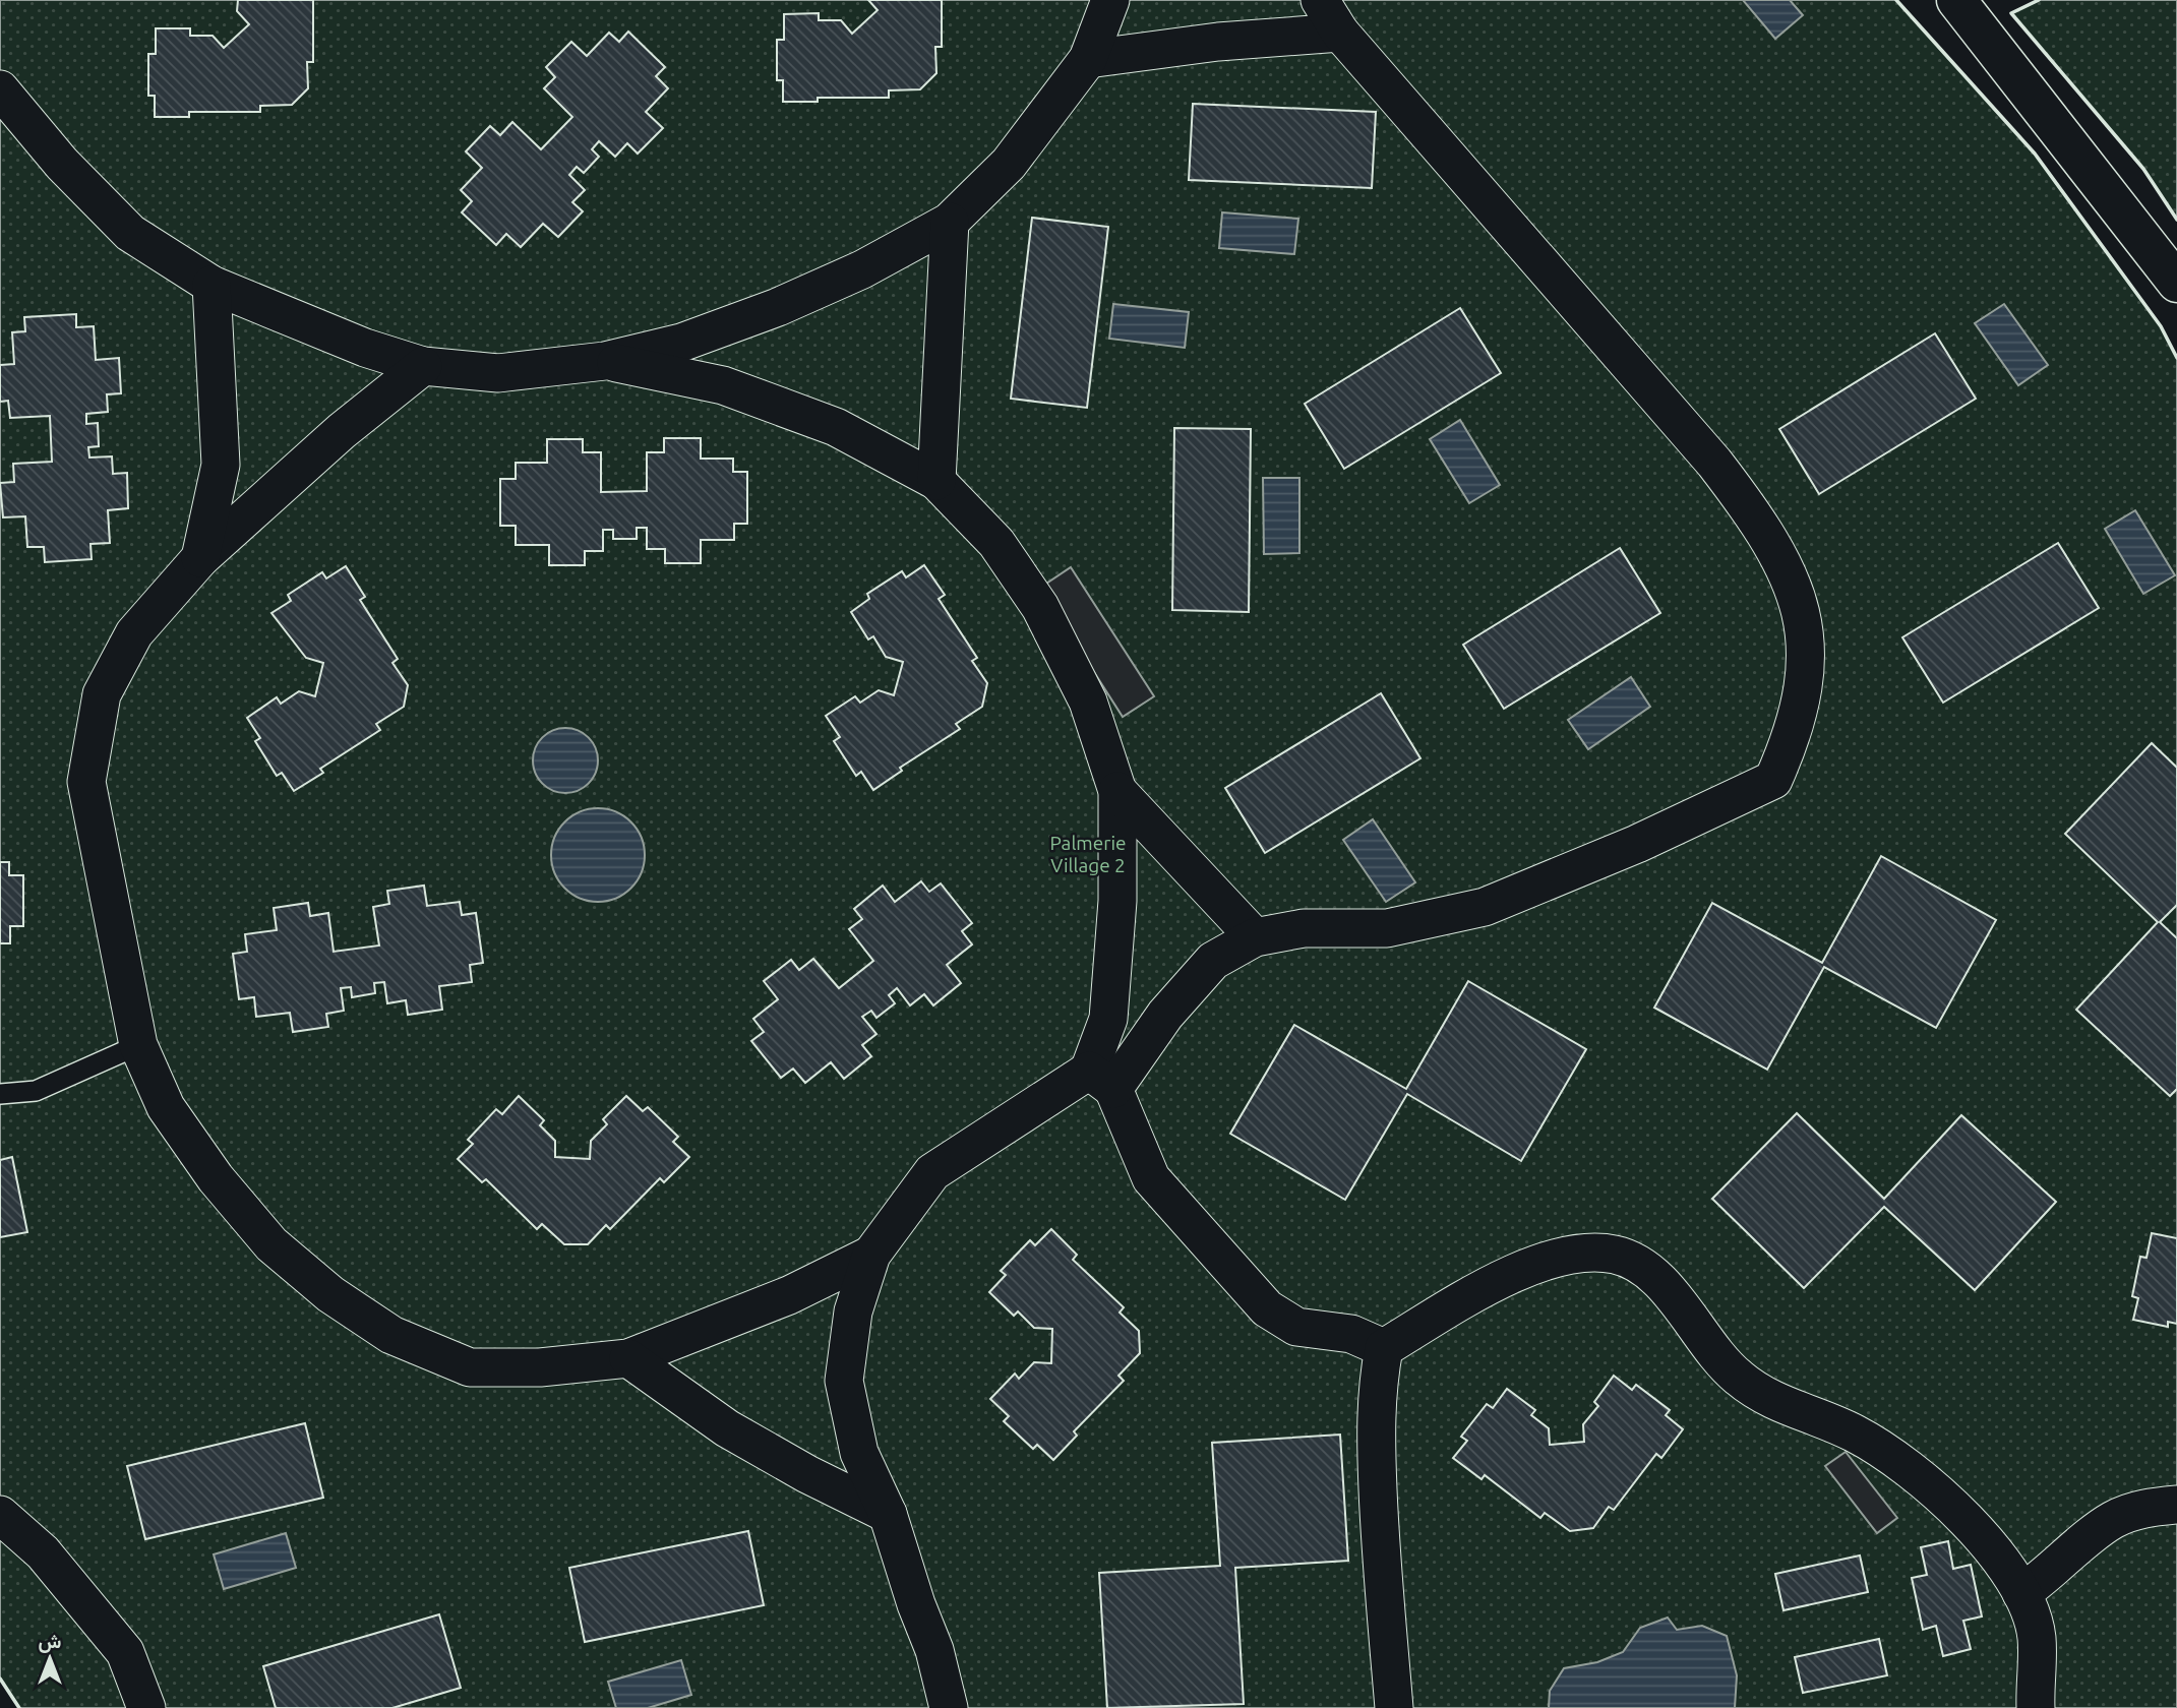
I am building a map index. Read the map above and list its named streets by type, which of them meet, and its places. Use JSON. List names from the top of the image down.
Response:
{
  "parks": ["Palmerie Village 2"],
  "north": "top"
}
